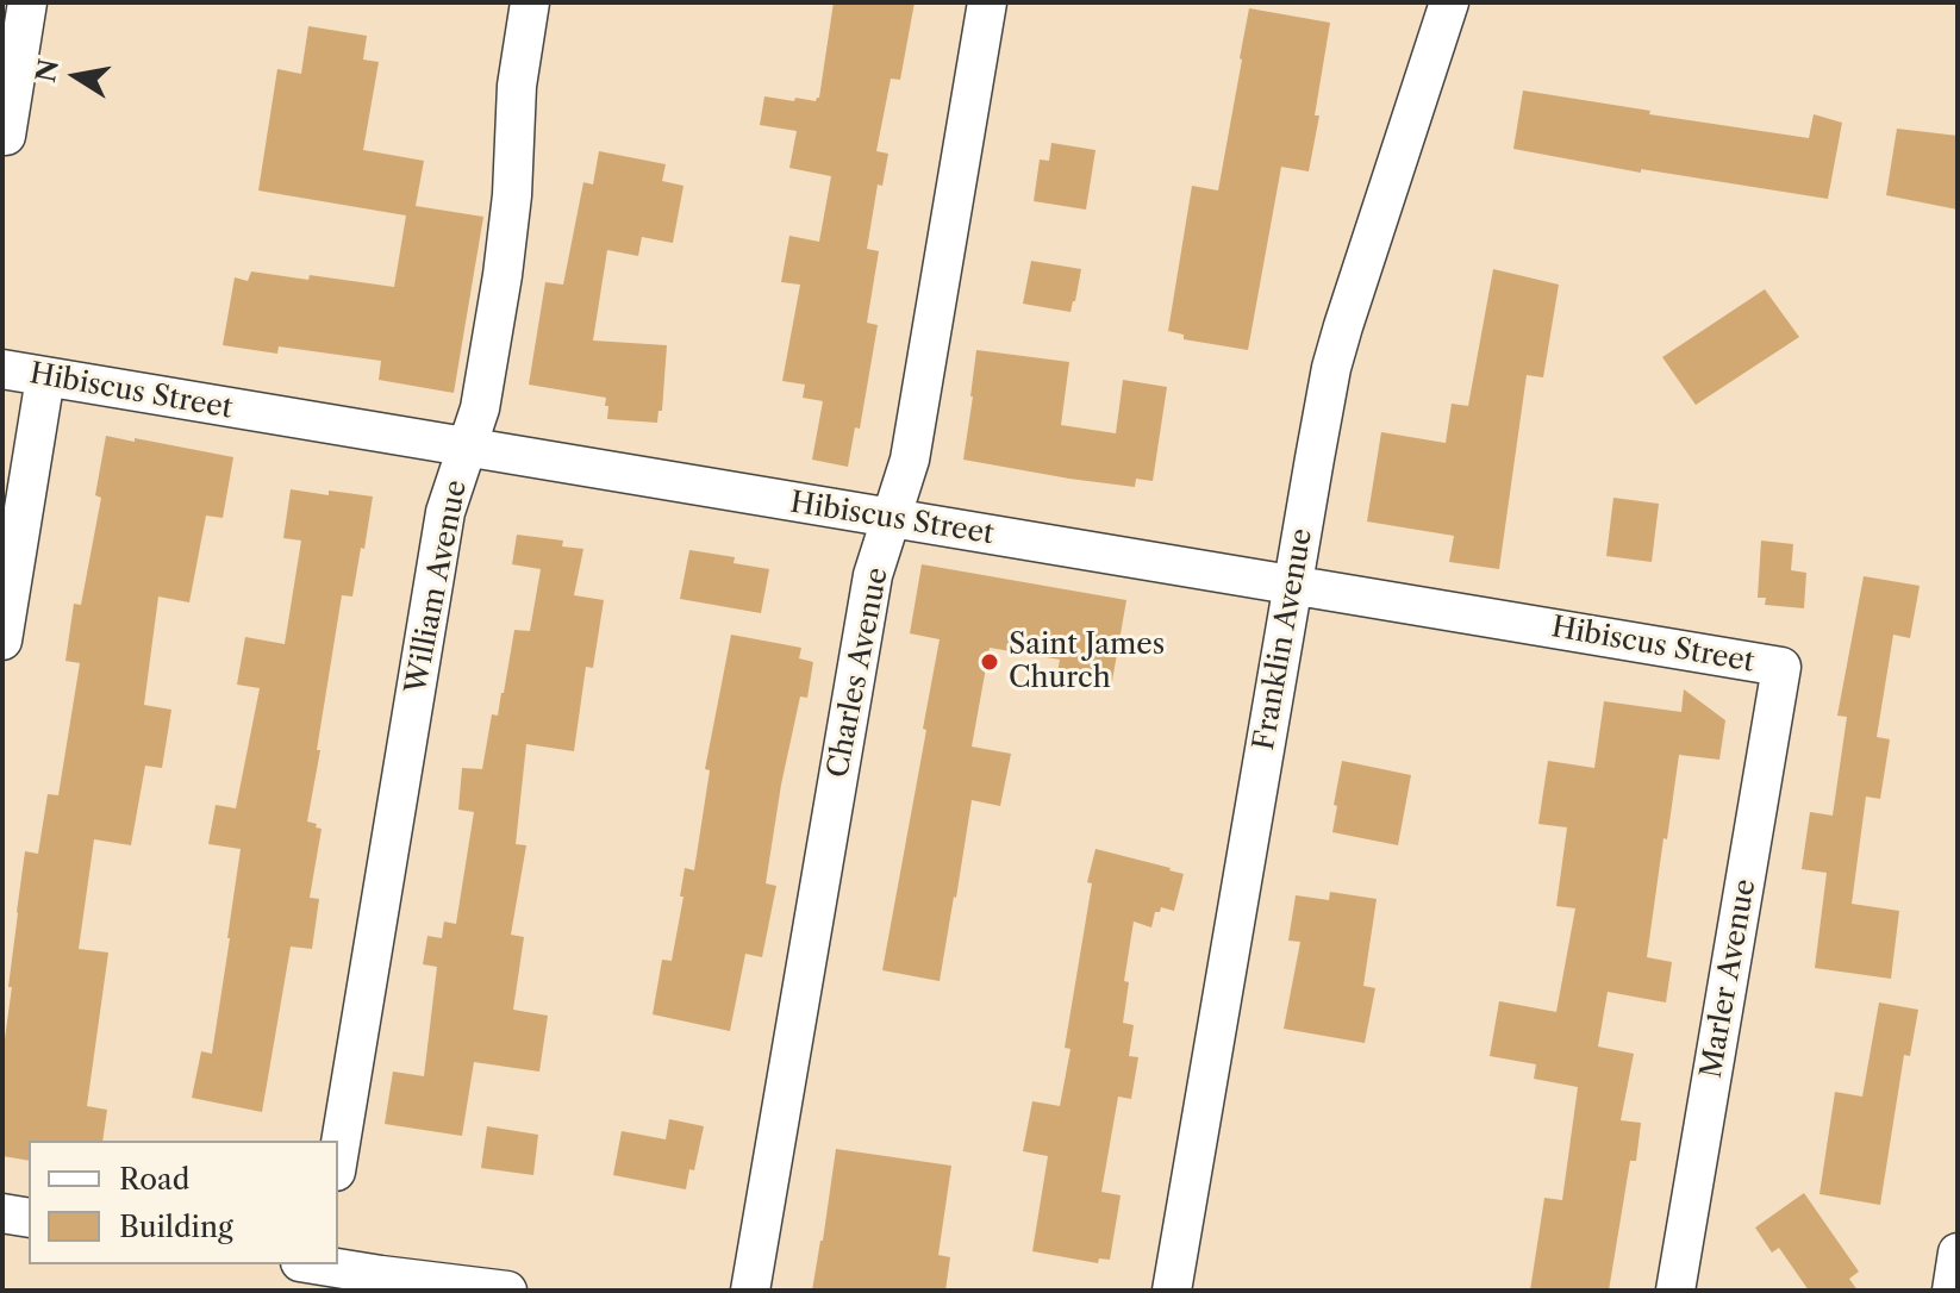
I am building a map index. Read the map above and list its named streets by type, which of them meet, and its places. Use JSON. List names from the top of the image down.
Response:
{
  "streets": {
    "street": [
      "Hibiscus Street",
      "William Avenue",
      "Franklin Avenue",
      "Charles Avenue",
      "Marler Avenue"
    ]
  },
  "crossings": [
    ["Hibiscus Street", "William Avenue"],
    ["Hibiscus Street", "Franklin Avenue"],
    ["Hibiscus Street", "Charles Avenue"],
    ["Hibiscus Street", "Marler Avenue"]
  ],
  "places": ["Saint James Church"],
  "legend": ["Road", "Building"],
  "north": "left"
}
